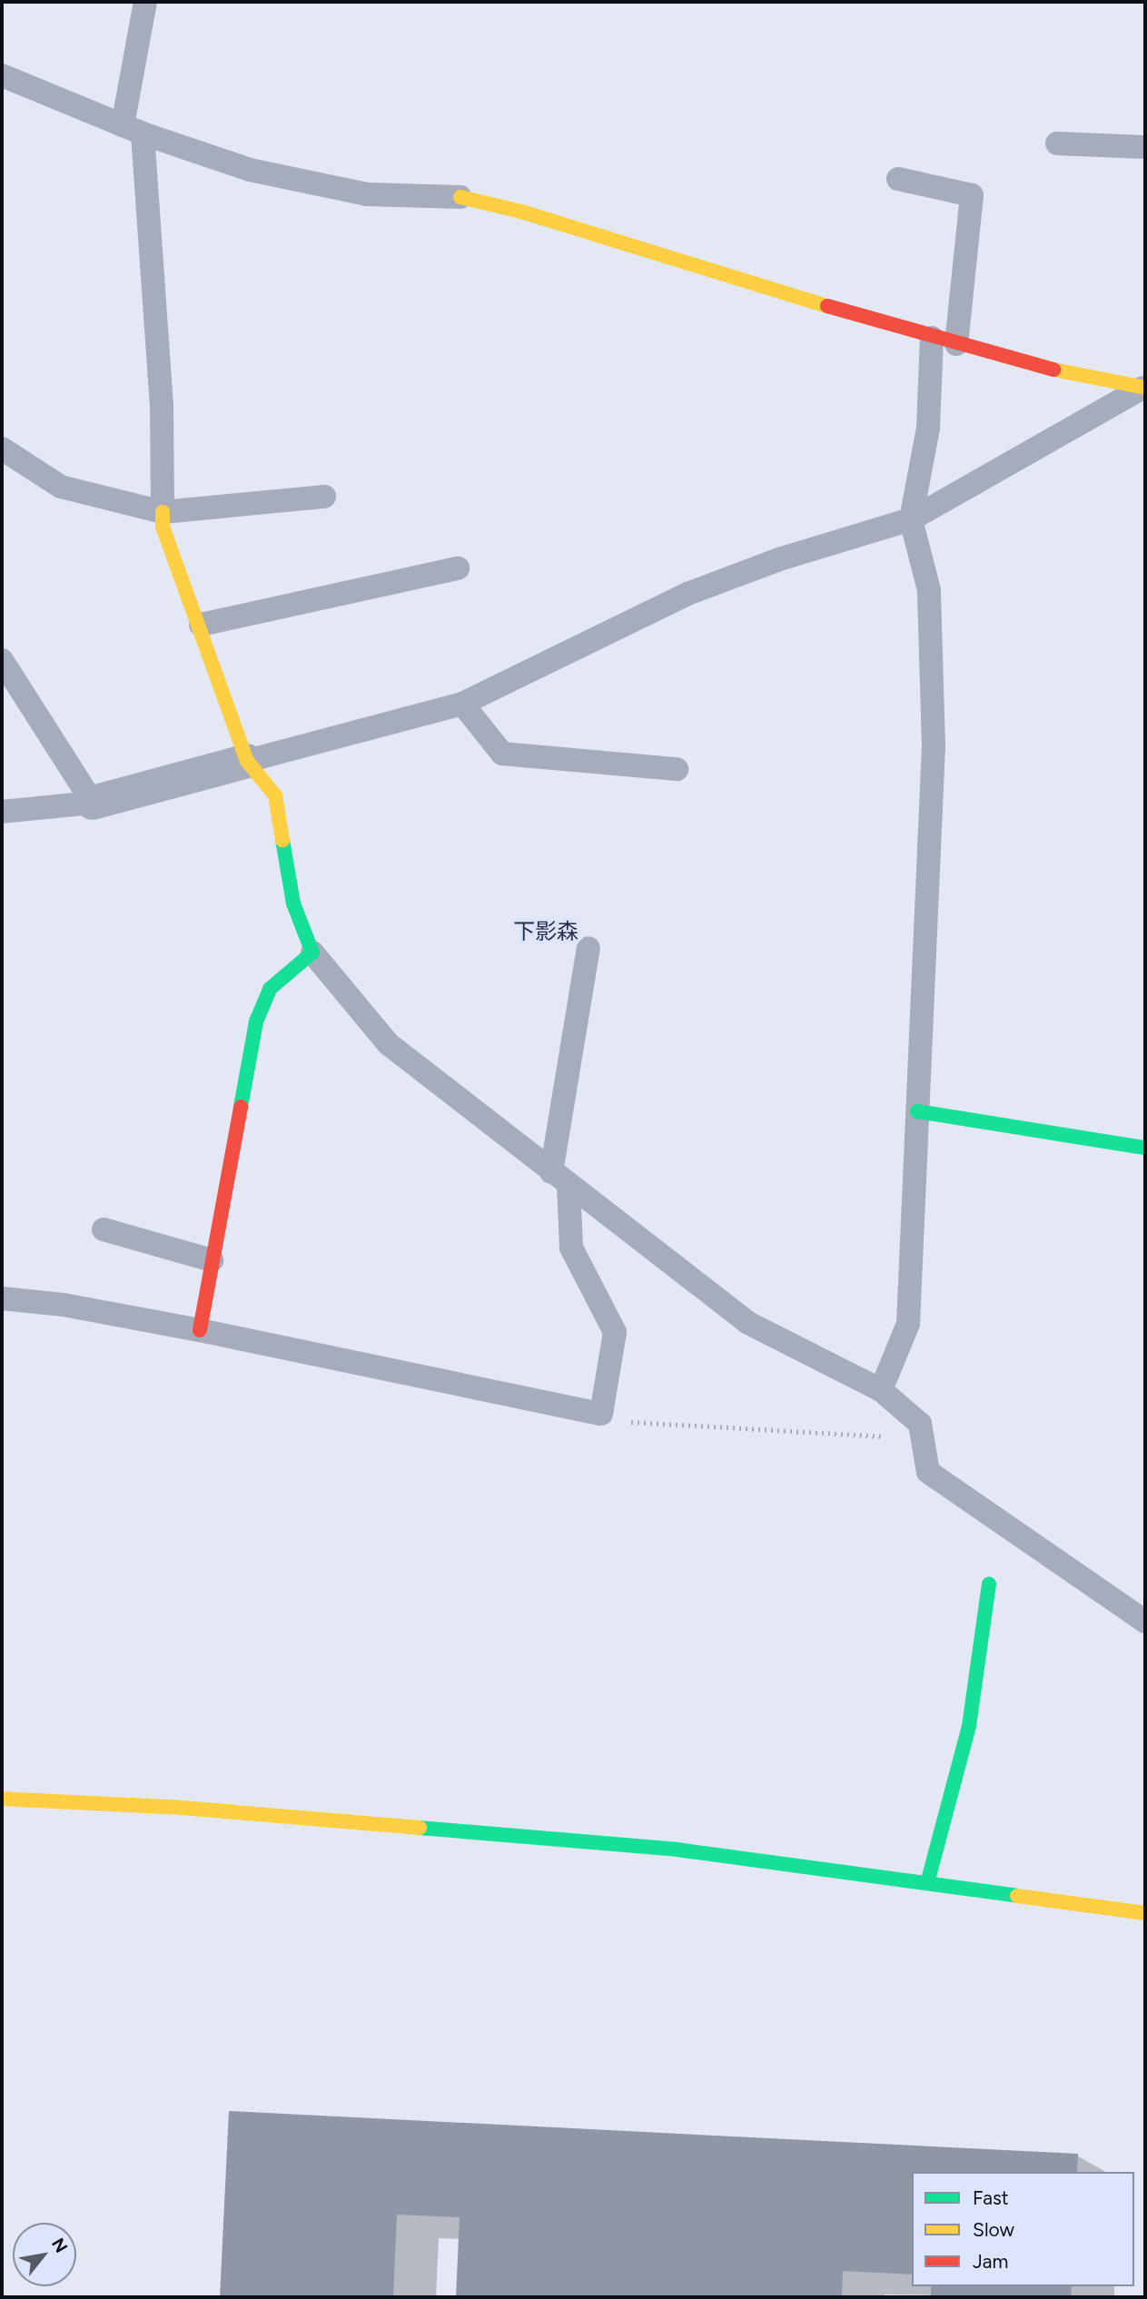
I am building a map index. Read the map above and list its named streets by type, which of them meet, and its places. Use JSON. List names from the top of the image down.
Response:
{
  "districts": ["下影森"],
  "legend": ["Fast", "Slow", "Jam"],
  "north": "top right"
}
